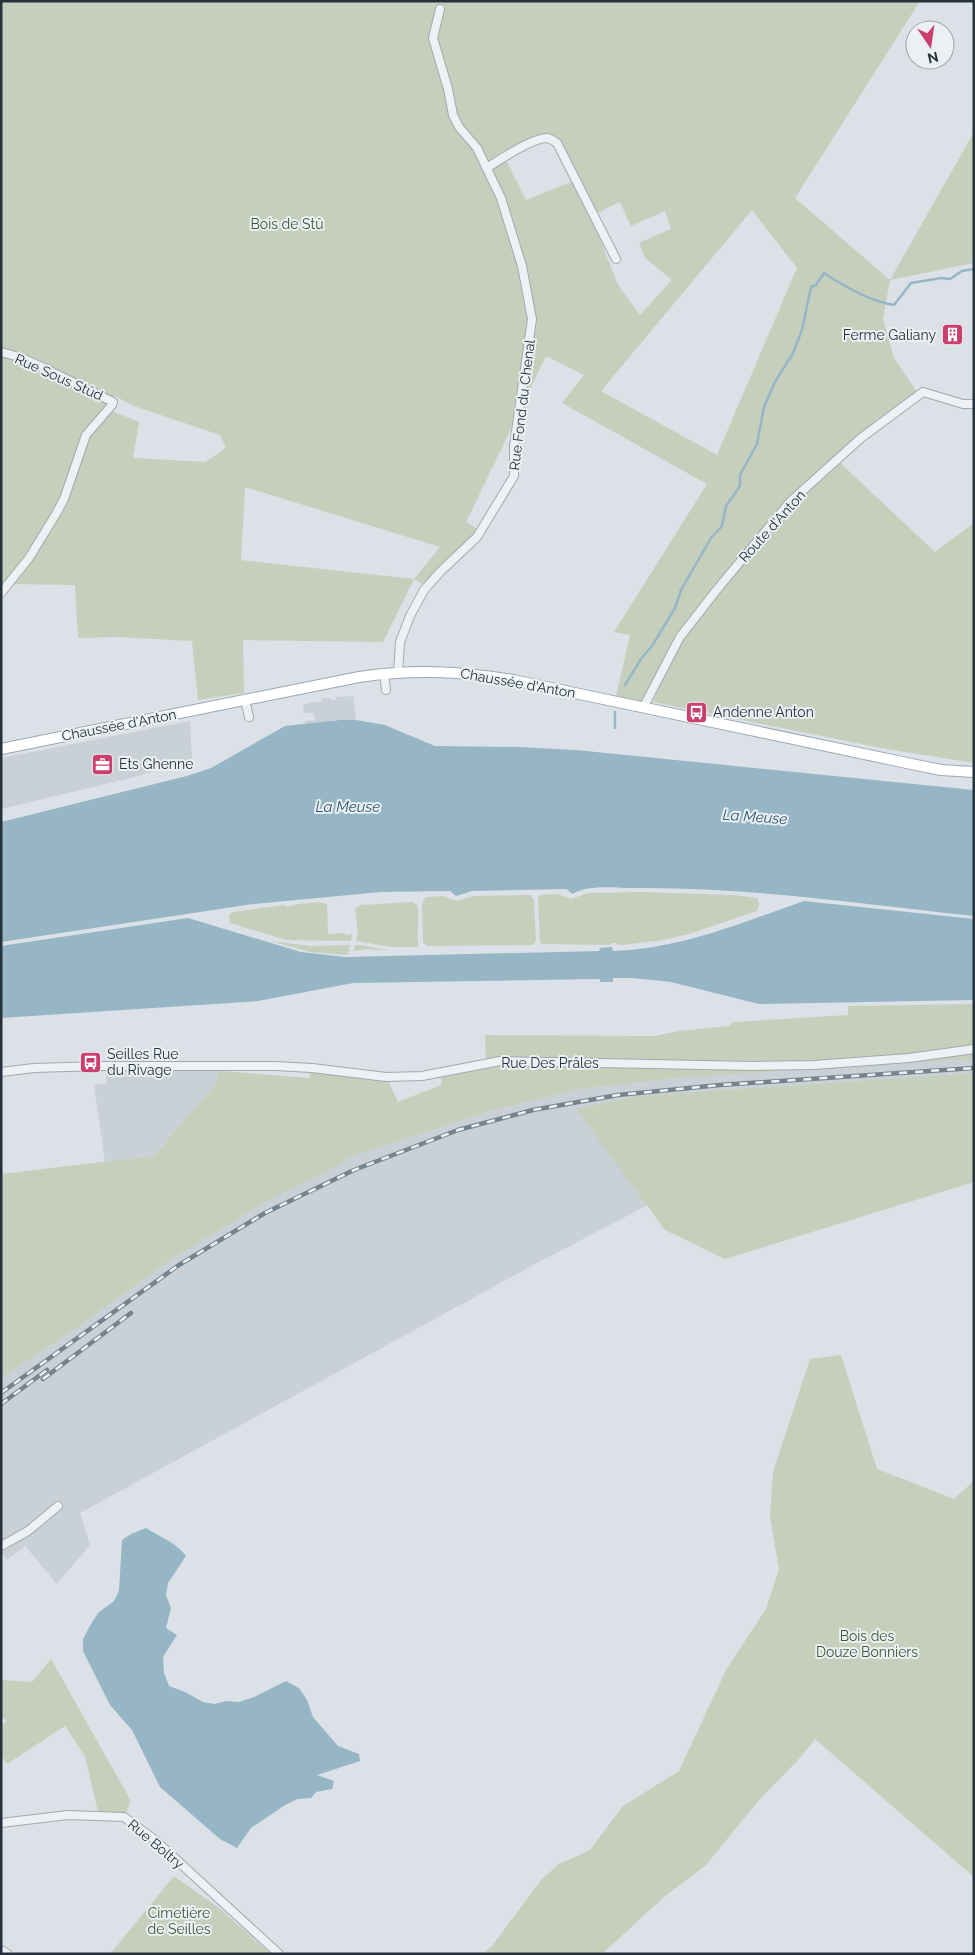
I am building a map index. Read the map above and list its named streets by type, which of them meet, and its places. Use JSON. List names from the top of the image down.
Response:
{
  "streets": {
    "main road": ["Chaussée d'Anton"],
    "street": [
      "Rue Sous Stûd",
      "Rue Fond du Chenal",
      "Route d'Anton",
      "Rue Des Prâles",
      "Rue Boltry"
    ]
  },
  "crossings": [
    ["Rue Fond du Chenal", "Chaussée d'Anton"],
    ["Route d'Anton", "Chaussée d'Anton"]
  ],
  "water": ["La Meuse"],
  "parks": ["Bois de Stû", "Bois des Douze Bonniers", "Cimetière de Seilles"],
  "places": {
    "building": ["Ferme Galiany"],
    "bus stop": ["Andenne Anton", "Seilles Rue du Rivage"],
    "office": ["Ets Ghenne"]
  },
  "north": "bottom"
}
